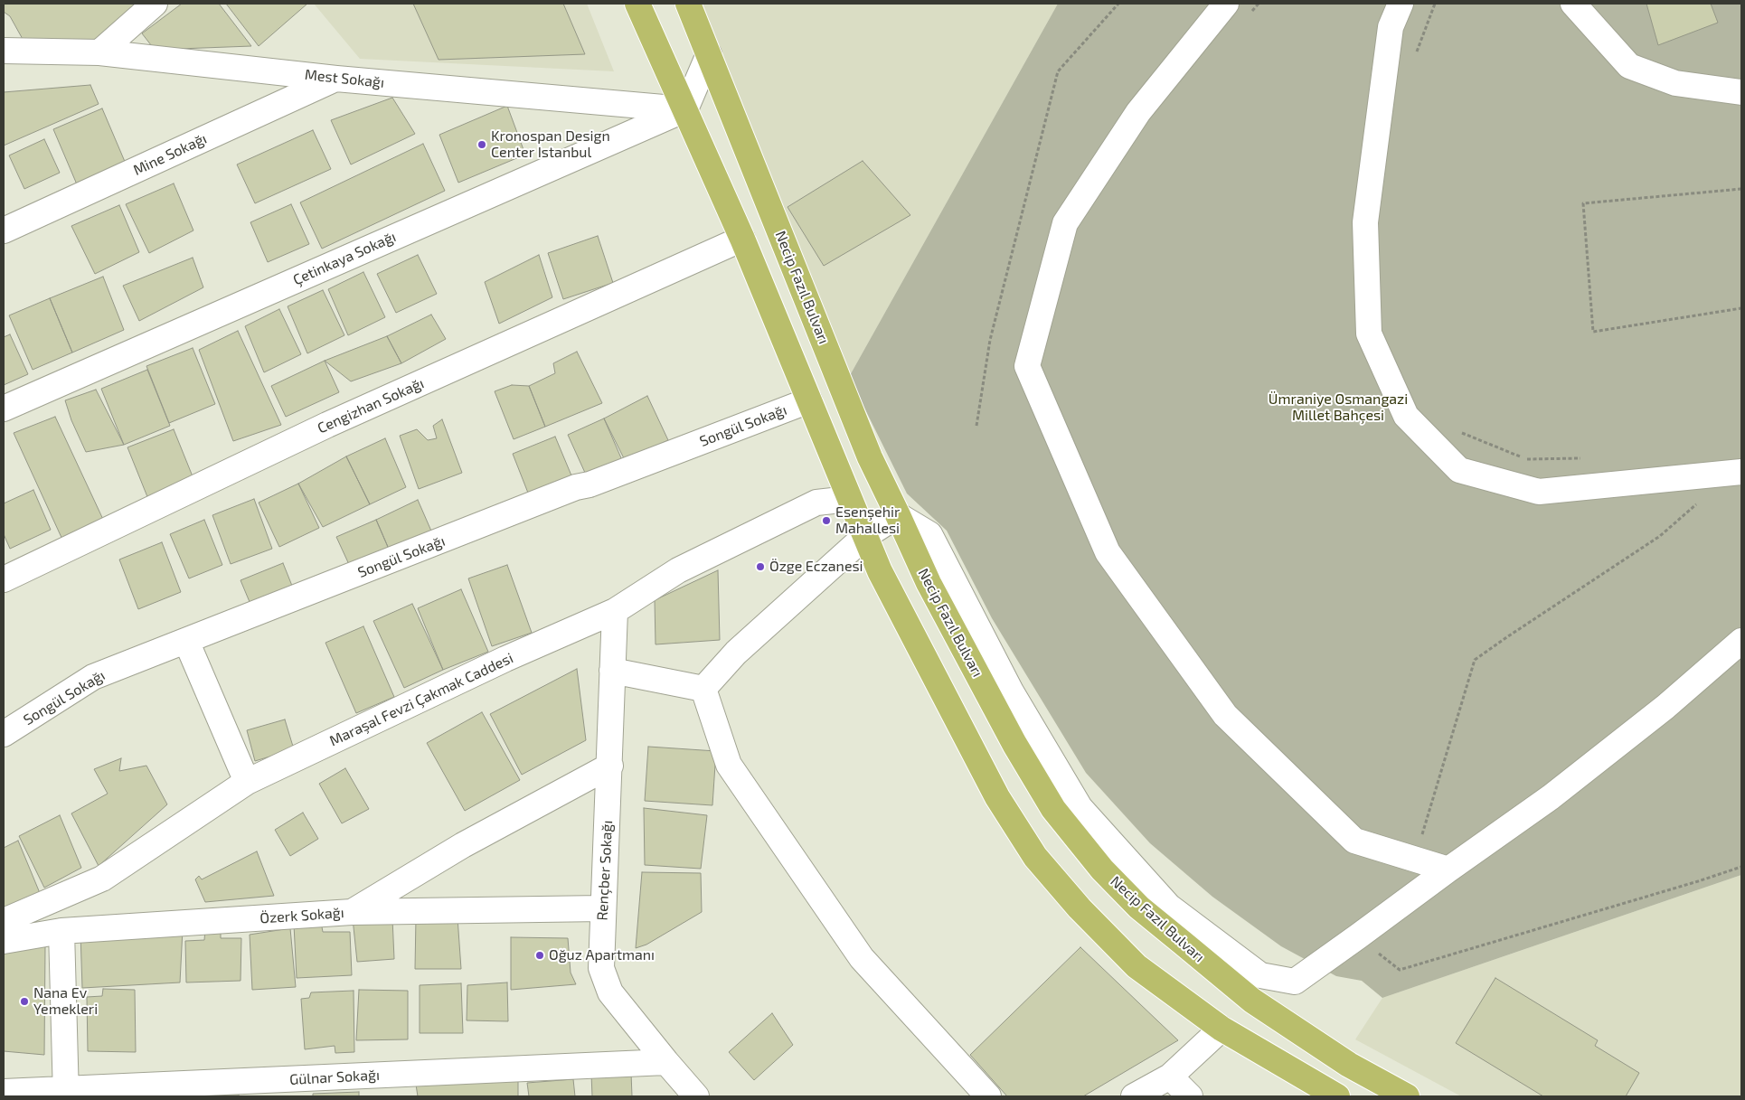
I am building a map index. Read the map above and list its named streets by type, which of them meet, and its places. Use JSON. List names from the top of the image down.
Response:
{
  "streets": {
    "main road": ["Necip Fazıl Bulvarı"],
    "street": [
      "Mest Sokağı",
      "Mine Sokağı",
      "Çetinkaya Sokağı",
      "Cengizhan Sokağı",
      "Songül Sokağı",
      "Maraşal Fevzi Çakmak Caddesi",
      "Rençber Sokağı",
      "Özerk Sokağı",
      "Gülnar Sokağı"
    ]
  },
  "crossings": [
    ["Mest Sokağı", "Mine Sokağı"],
    ["Mest Sokağı", "Çetinkaya Sokağı"],
    ["Maraşal Fevzi Çakmak Caddesi", "Rençber Sokağı"],
    ["Rençber Sokağı", "Özerk Sokağı"],
    ["Rençber Sokağı", "Gülnar Sokağı"]
  ],
  "parks": ["Ümraniye Osmangazi Millet Bahçesi"],
  "places": [
    "Kronospan Design Center Istanbul",
    "Esenşehir Mahallesi",
    "Özge Eczanesi",
    "Oğuz Apartmanı",
    "Nana Ev Yemekleri"
  ]
}
